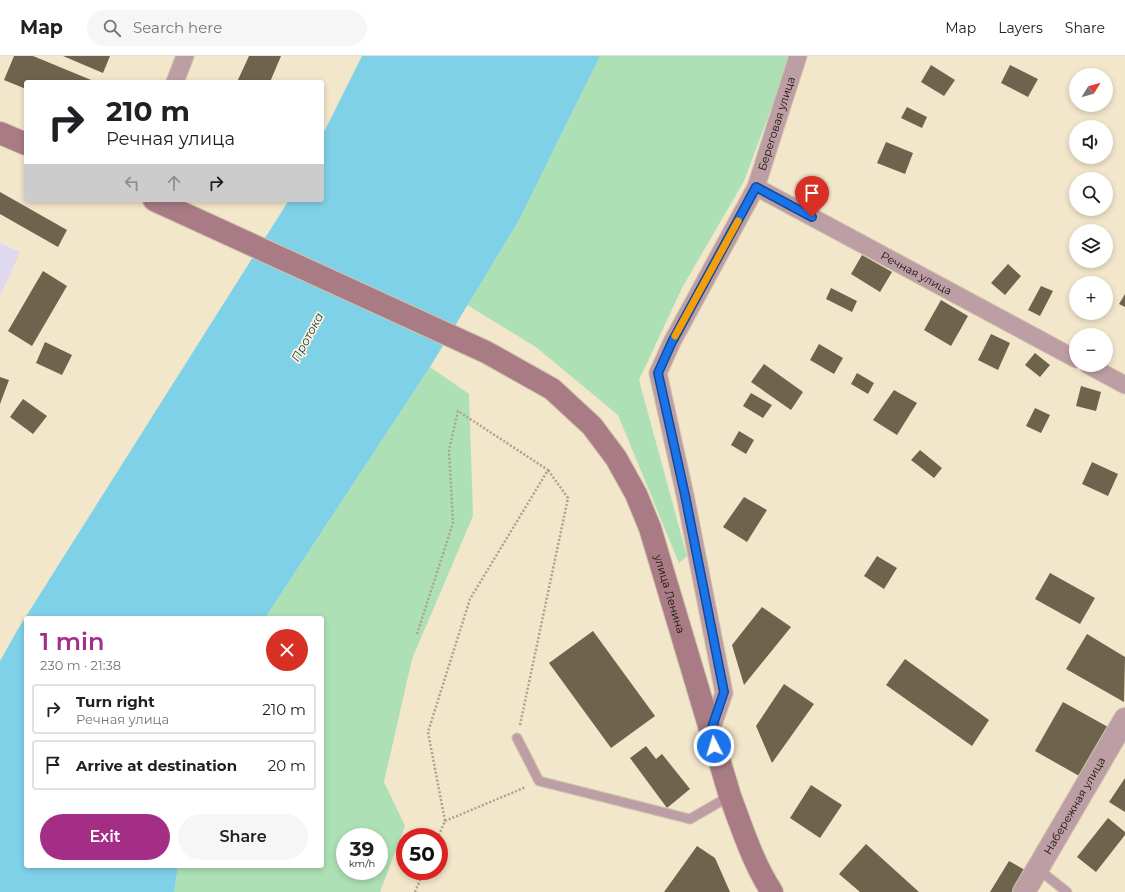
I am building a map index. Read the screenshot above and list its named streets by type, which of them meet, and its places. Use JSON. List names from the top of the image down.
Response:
{
  "streets": {
    "main road": ["улица Ленина"],
    "street": ["Береговая улица", "Речная улица", "Набережная улица"]
  },
  "crossings": [
    ["Береговая улица", "Речная улица"],
    ["Береговая улица", "улица Ленина"]
  ],
  "water": ["Протока"],
  "north": "top right",
  "page": {
    "header": "Map",
    "search": "Search here",
    "nav": ["Map", "Layers", "Share"],
    "map_buttons": ["+", "−"],
    "turn": ["210 m", "Речная улица"],
    "heading": ["1 min", "230 m · 21:38"],
    "list": [
      {
        "name": "Turn right",
        "note": "Речная улица",
        "value": "210 m"
      },
      {
        "name": "Arrive at destination",
        "value": "20 m"
      }
    ],
    "buttons": ["Exit", "Share"],
    "speed": "39 km/h",
    "limit": "50"
  }
}
